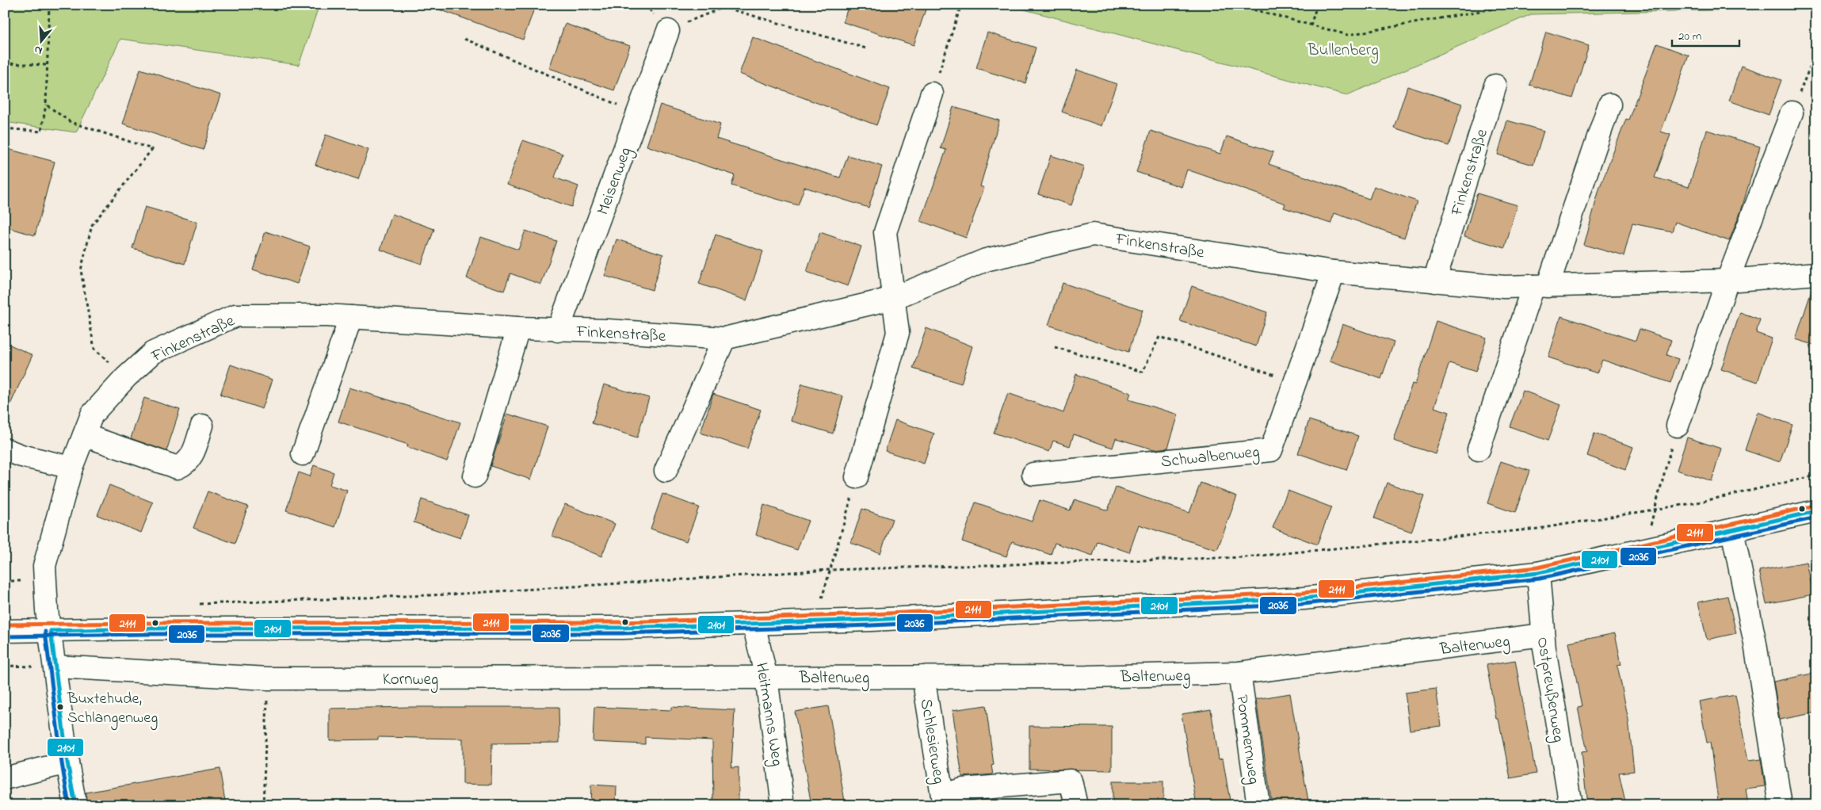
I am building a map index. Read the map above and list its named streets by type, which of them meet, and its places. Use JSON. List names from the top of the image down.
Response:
{
  "streets": {
    "street": [
      "Finkenstraße",
      "Meisenweg",
      "Schwalbenweg",
      "Baltenweg",
      "Kornweg",
      "Ostpreußenweg",
      "Heitmanns Weg",
      "Pommernweg",
      "Schlesierweg"
    ]
  },
  "crossings": [
    ["Finkenstraße", "Meisenweg"],
    ["Finkenstraße", "Schwalbenweg"],
    ["Finkenstraße", "Kornweg"],
    ["Baltenweg", "Kornweg"],
    ["Baltenweg", "Ostpreußenweg"],
    ["Baltenweg", "Heitmanns Weg"],
    ["Baltenweg", "Pommernweg"],
    ["Baltenweg", "Schlesierweg"],
    ["Kornweg", "Heitmanns Weg"]
  ],
  "parks": ["Bullenberg"],
  "places": ["Buxtehude, Schlangenweg"],
  "lines": ["transit line 2111", "transit line 2101", "transit line 2036"],
  "scale_bar": "20 m",
  "north": "bottom"
}
